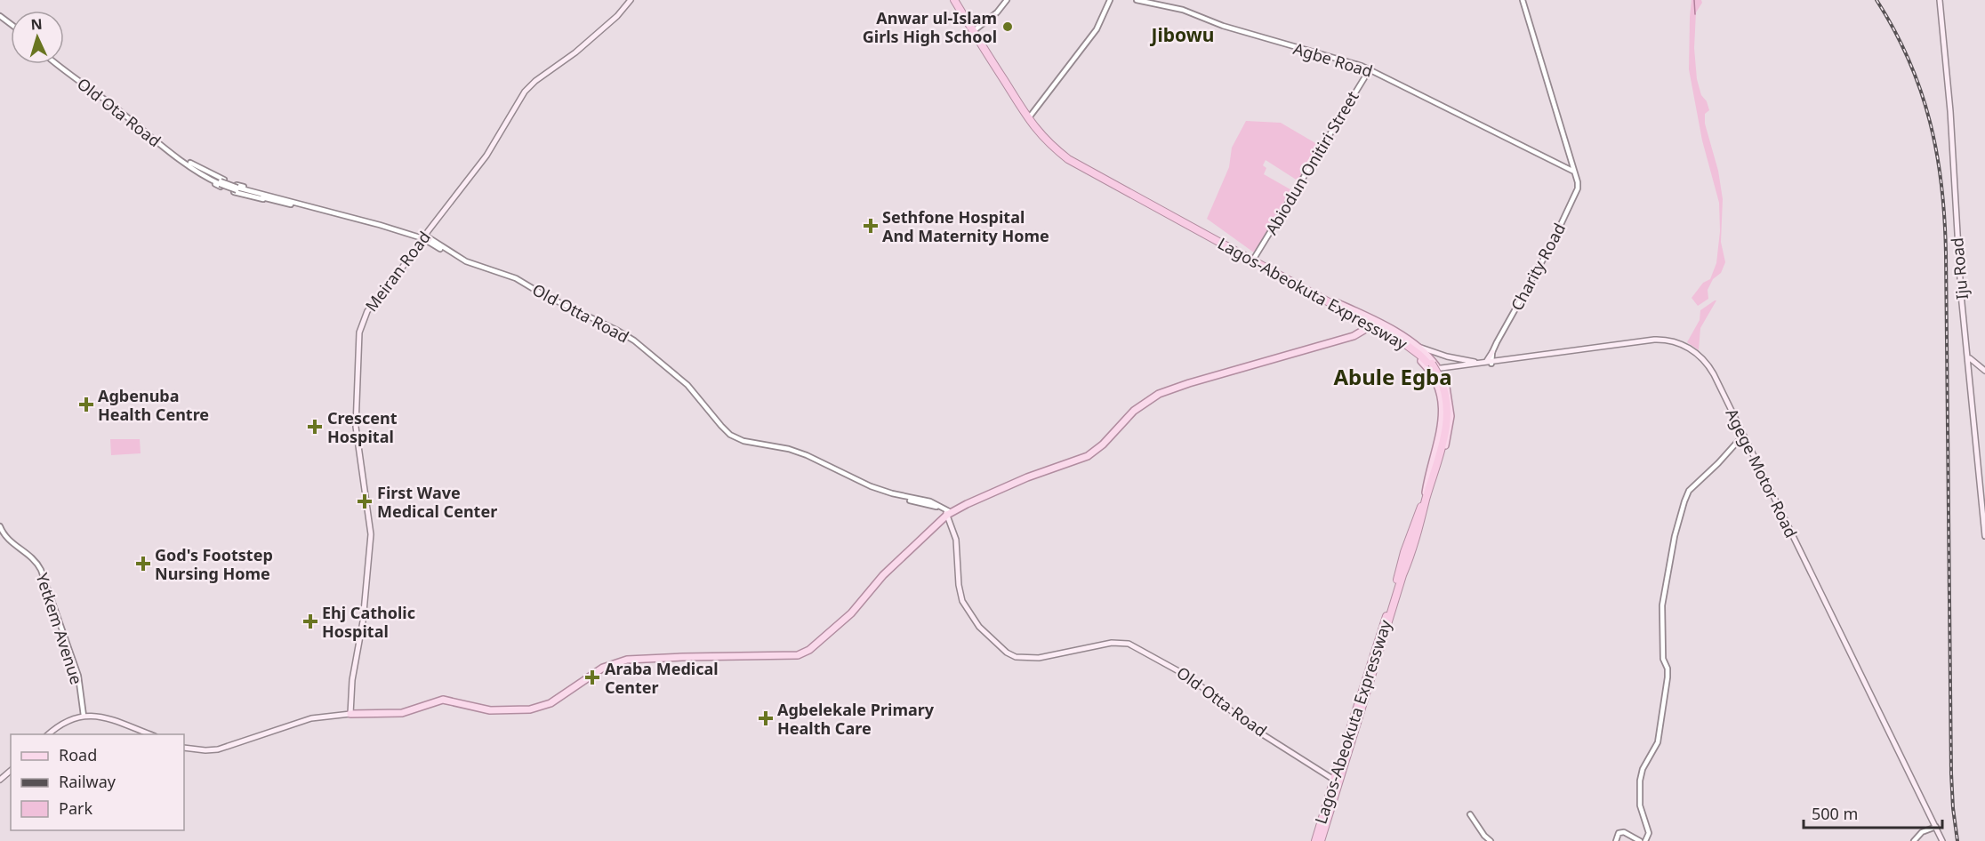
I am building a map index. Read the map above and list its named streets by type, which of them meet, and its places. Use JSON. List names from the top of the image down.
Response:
{
  "streets": {
    "highway": ["Lagos-Abeokuta Expressway"],
    "main road": [
      "Iju Road",
      "Meiran Road",
      "Old Otta Road",
      "Agege Motor Road"
    ],
    "street": [
      "Agbe Road",
      "Old Ota Road",
      "Abiodun Onitiri Street",
      "Charity Road",
      "Yetkem Avenue"
    ]
  },
  "crossings": [
    ["Agbe Road", "Abiodun Onitiri Street"],
    ["Agbe Road", "Charity Road"],
    ["Abiodun Onitiri Street", "Lagos-Abeokuta Expressway"],
    ["Meiran Road", "Old Otta Road"],
    ["Lagos-Abeokuta Expressway", "Old Otta Road"]
  ],
  "districts": ["Jibowu", "Abule Egba"],
  "places": {
    "other": ["Anwar ul-Islam Girls High School"],
    "health": [
      "Sethfone Hospital And Maternity Home",
      "Agbenuba Health Centre",
      "Crescent Hospital",
      "First Wave Medical Center",
      "God's Footstep Nursing Home",
      "Ehj Catholic Hospital",
      "Araba Medical Center",
      "Agbelekale Primary Health Care"
    ]
  },
  "legend": ["Road", "Railway", "Park"],
  "scale_bar": "500 m",
  "north": "top"
}
